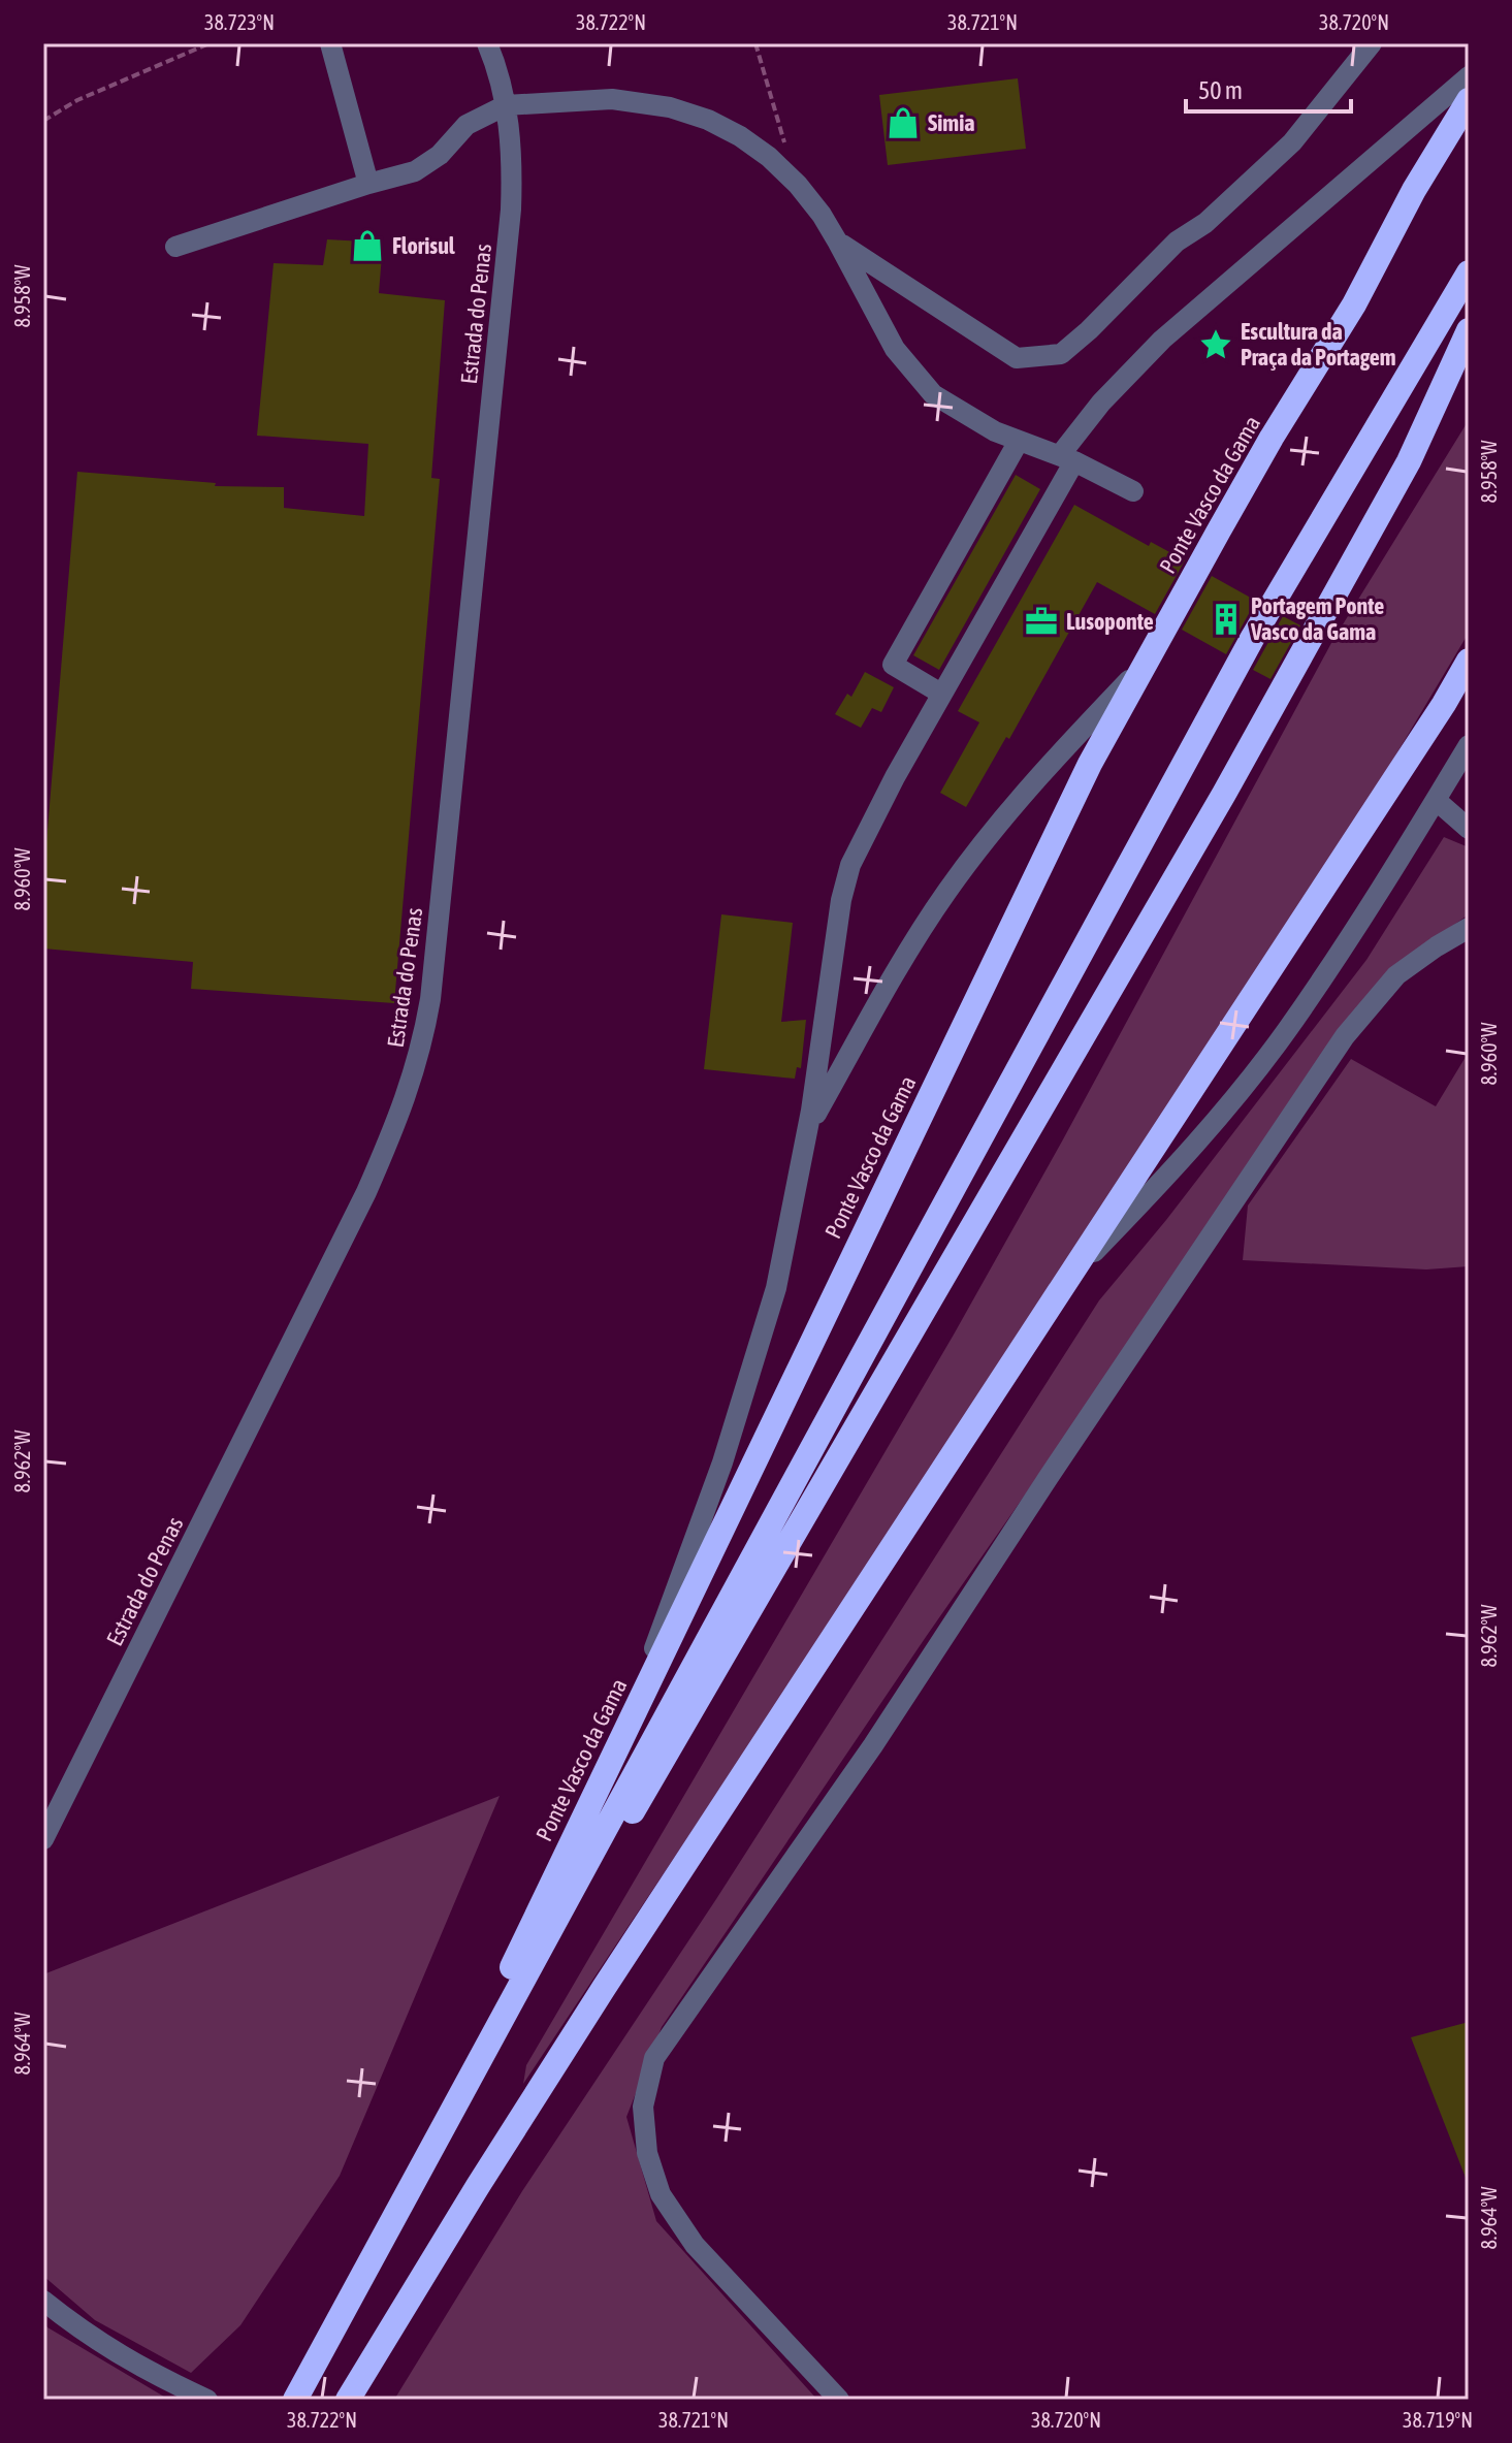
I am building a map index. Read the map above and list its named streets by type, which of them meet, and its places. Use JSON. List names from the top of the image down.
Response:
{
  "streets": {
    "highway": ["Ponte Vasco da Gama"],
    "street": ["Estrada do Penas"]
  },
  "places": {
    "shop": ["Simia", "Florisul"],
    "place": ["Escultura da Praça da Portagem"],
    "building": ["Portagem Ponte Vasco da Gama"],
    "office": ["Lusoponte"]
  },
  "scale_bar": "50 m",
  "coordinates": [
    "38.723°N",
    "38.722°N",
    "38.721°N",
    "38.720°N",
    "8.958°W",
    "8.960°W",
    "8.962°W",
    "8.964°W",
    "38.719°N"
  ]
}
